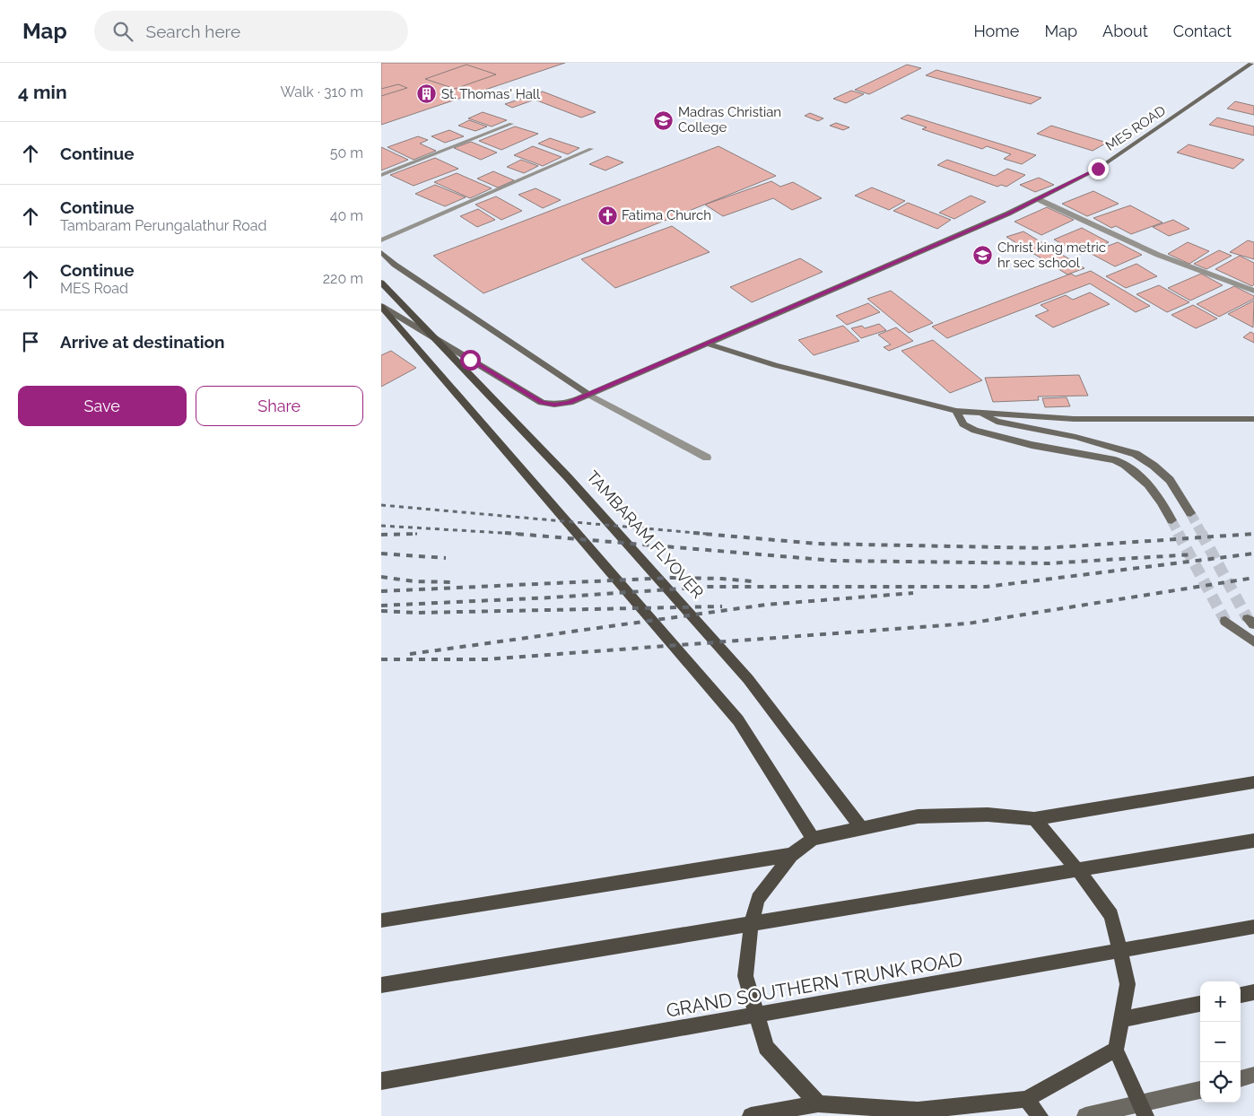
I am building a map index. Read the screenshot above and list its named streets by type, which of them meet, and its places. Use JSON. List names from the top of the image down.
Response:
{
  "streets": {
    "main road": ["TAMBARAM FLYOVER", "GRAND SOUTHERN TRUNK ROAD"],
    "street": ["MES ROAD"]
  },
  "places": {
    "building": ["St. Thomas' Hall"],
    "school or university": ["Madras Christian College", "Christ king metric hr sec school"],
    "church": ["Fatima Church"]
  },
  "page": {
    "header": "Map",
    "search": "Search here",
    "nav": [
      "Home",
      "Map",
      "About",
      "Contact"
    ],
    "heading": ["4 min", "Walk · 310 m"],
    "list": [
      ["Continue", "50 m"],
      ["Continue", "Tambaram Perungalathur Road", "40 m"],
      ["Continue", "MES Road", "220 m"],
      "Arrive at destination"
    ],
    "buttons": ["Save", "Share"],
    "map_buttons": ["+", "−"]
  }
}
